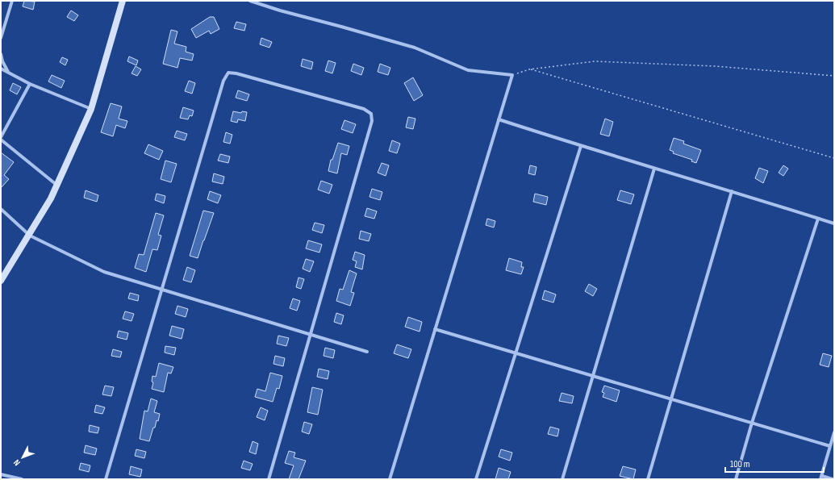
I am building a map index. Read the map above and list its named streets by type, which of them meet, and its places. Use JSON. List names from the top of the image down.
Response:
{
  "scale_bar": "100 m",
  "north": "bottom left"
}
